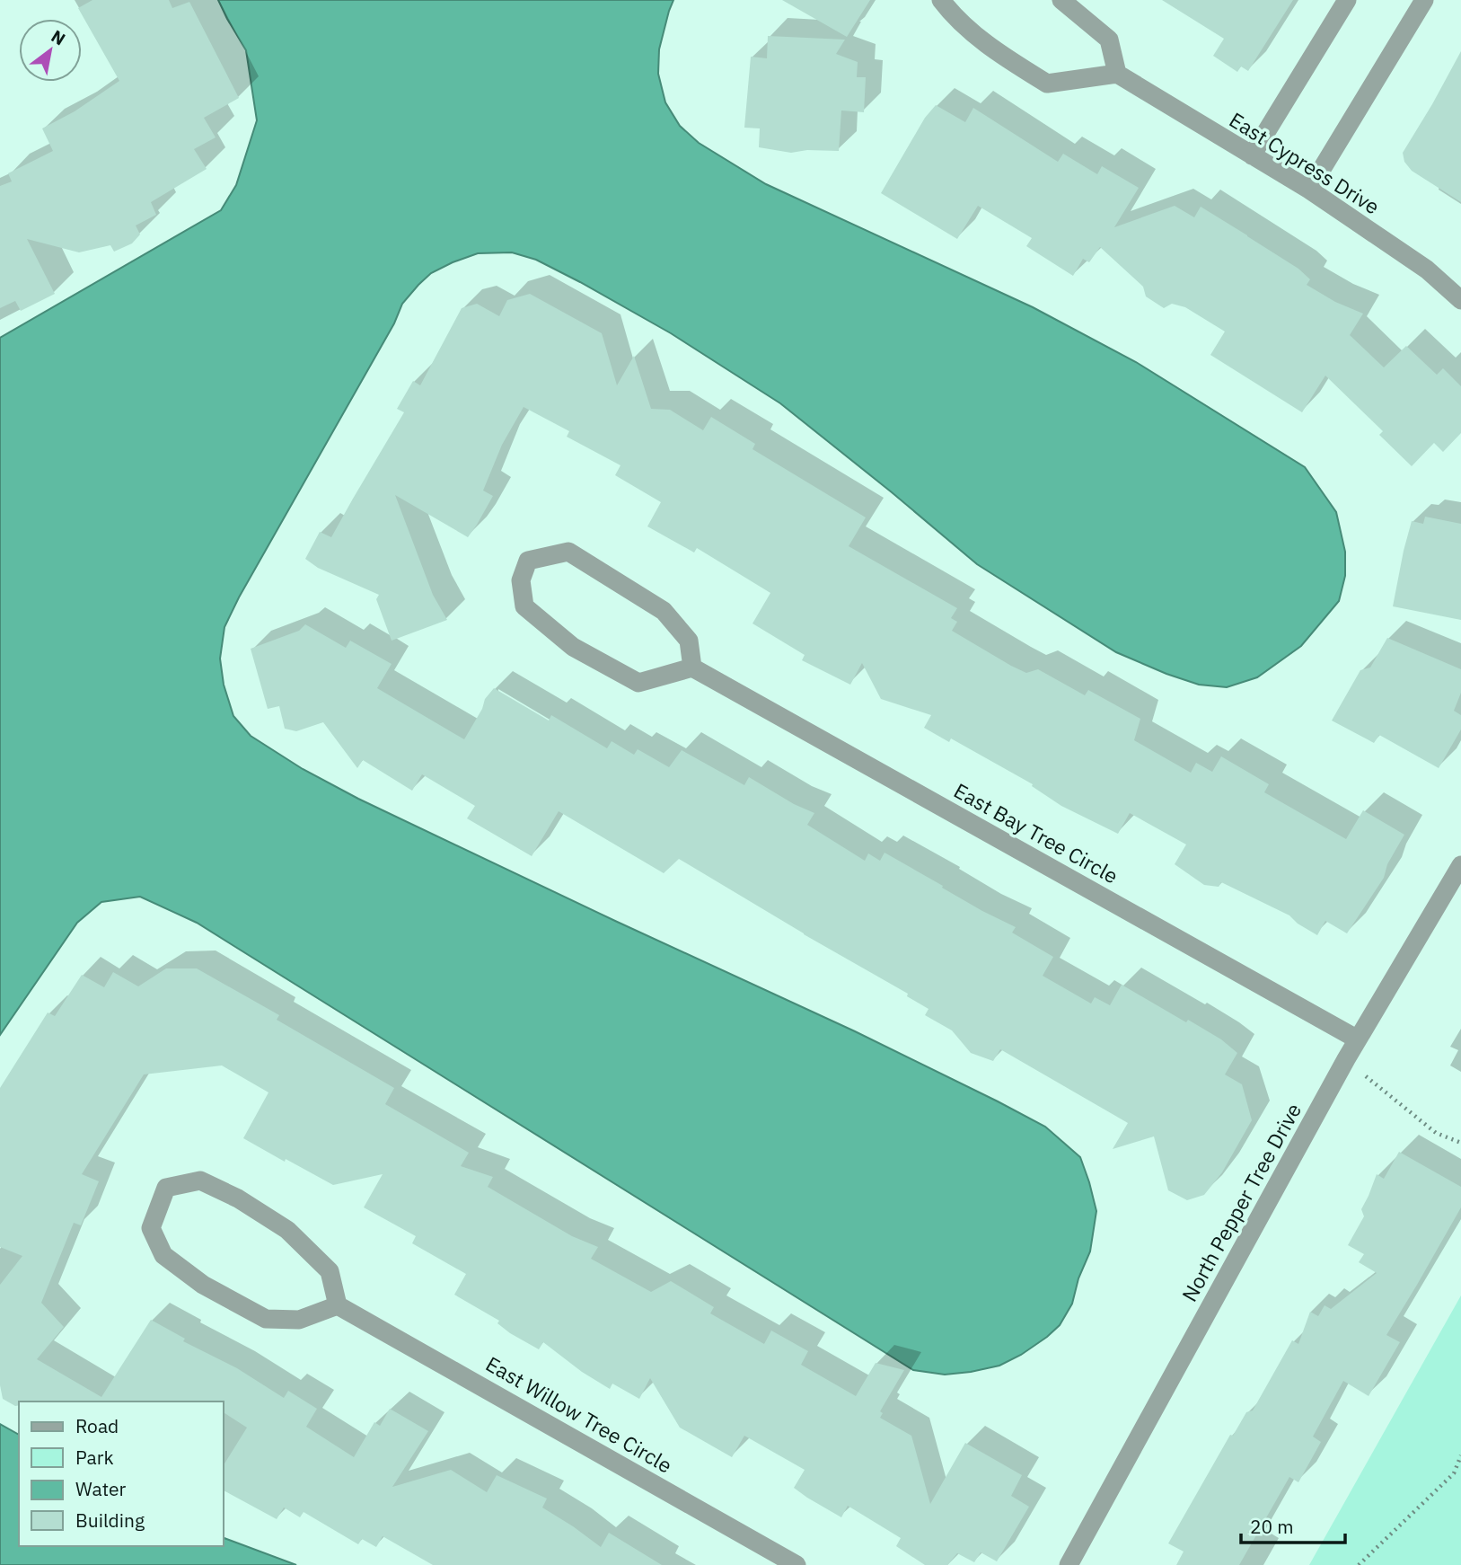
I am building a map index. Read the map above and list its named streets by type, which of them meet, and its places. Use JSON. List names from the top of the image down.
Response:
{
  "streets": {
    "street": [
      "East Cypress Drive",
      "East Bay Tree Circle",
      "North Pepper Tree Drive",
      "East Willow Tree Circle"
    ]
  },
  "crossings": [
    ["East Bay Tree Circle", "North Pepper Tree Drive"]
  ],
  "legend": [
    "Road",
    "Park",
    "Water",
    "Building"
  ],
  "scale_bar": "20 m",
  "north": "top right"
}
